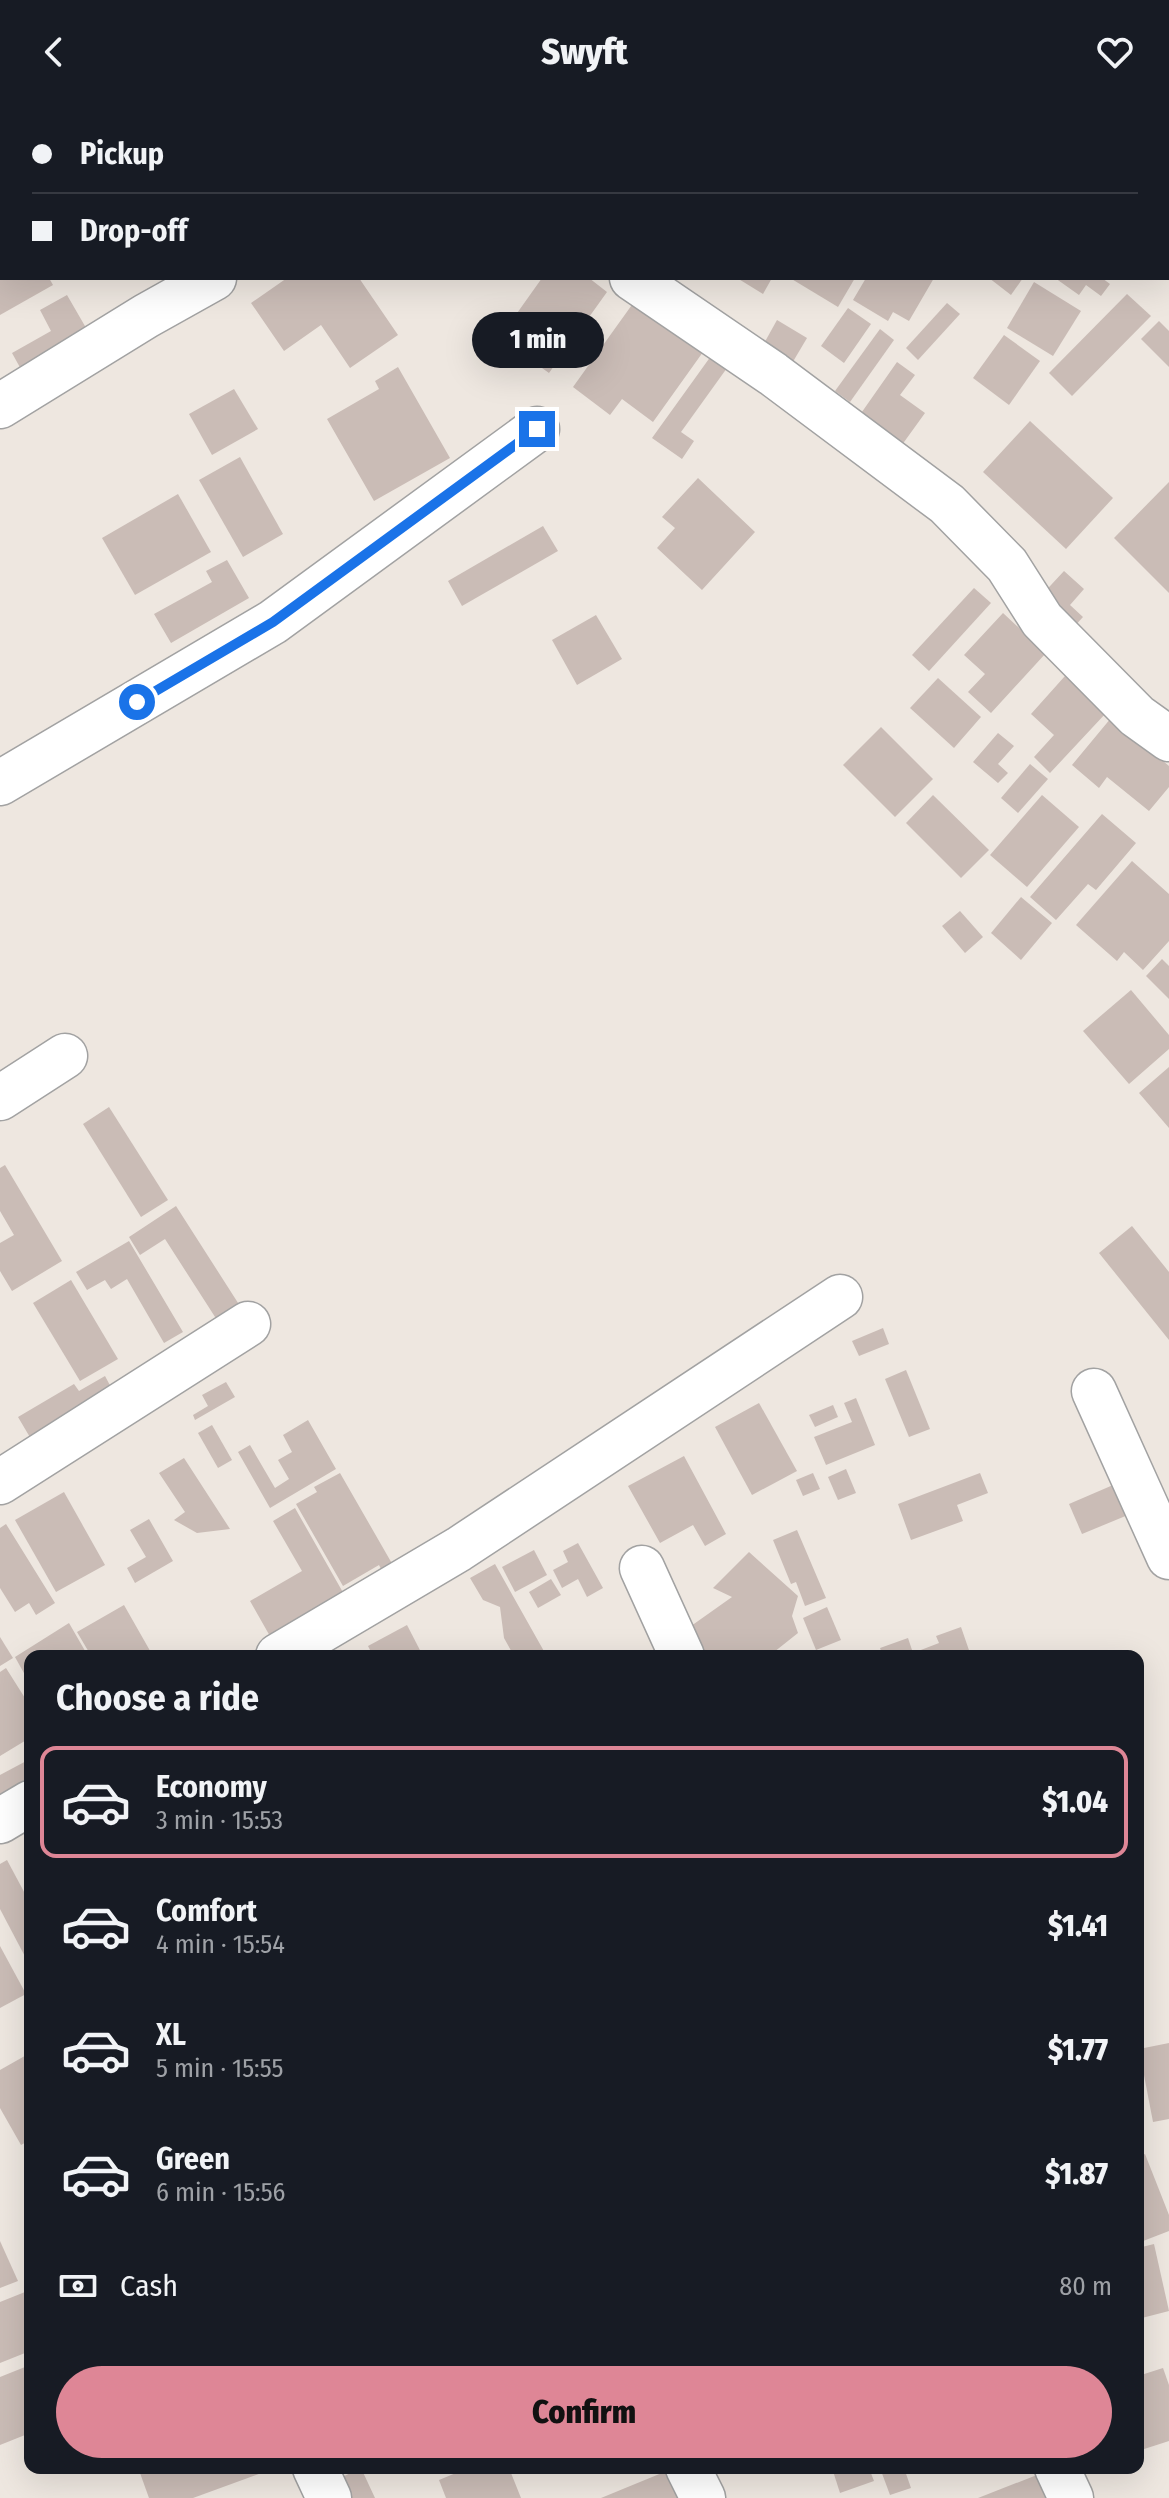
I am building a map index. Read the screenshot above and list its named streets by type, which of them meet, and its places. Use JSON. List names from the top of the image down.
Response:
{
  "page": {
    "header": "Swyft",
    "banner": ["Pickup", "Drop-off"],
    "bubble": "1 min",
    "heading": "Choose a ride",
    "list": [
      {
        "name": "Economy",
        "note": "3 min · 15:53",
        "value": "$1.04"
      },
      {
        "name": "Comfort",
        "note": "4 min · 15:54",
        "value": "$1.41"
      },
      {
        "name": "XL",
        "note": "5 min · 15:55",
        "value": "$1.77"
      },
      {
        "name": "Green",
        "note": "6 min · 15:56",
        "value": "$1.87"
      }
    ],
    "pay": ["Cash", "80 m"],
    "buttons": "Confirm"
  }
}
